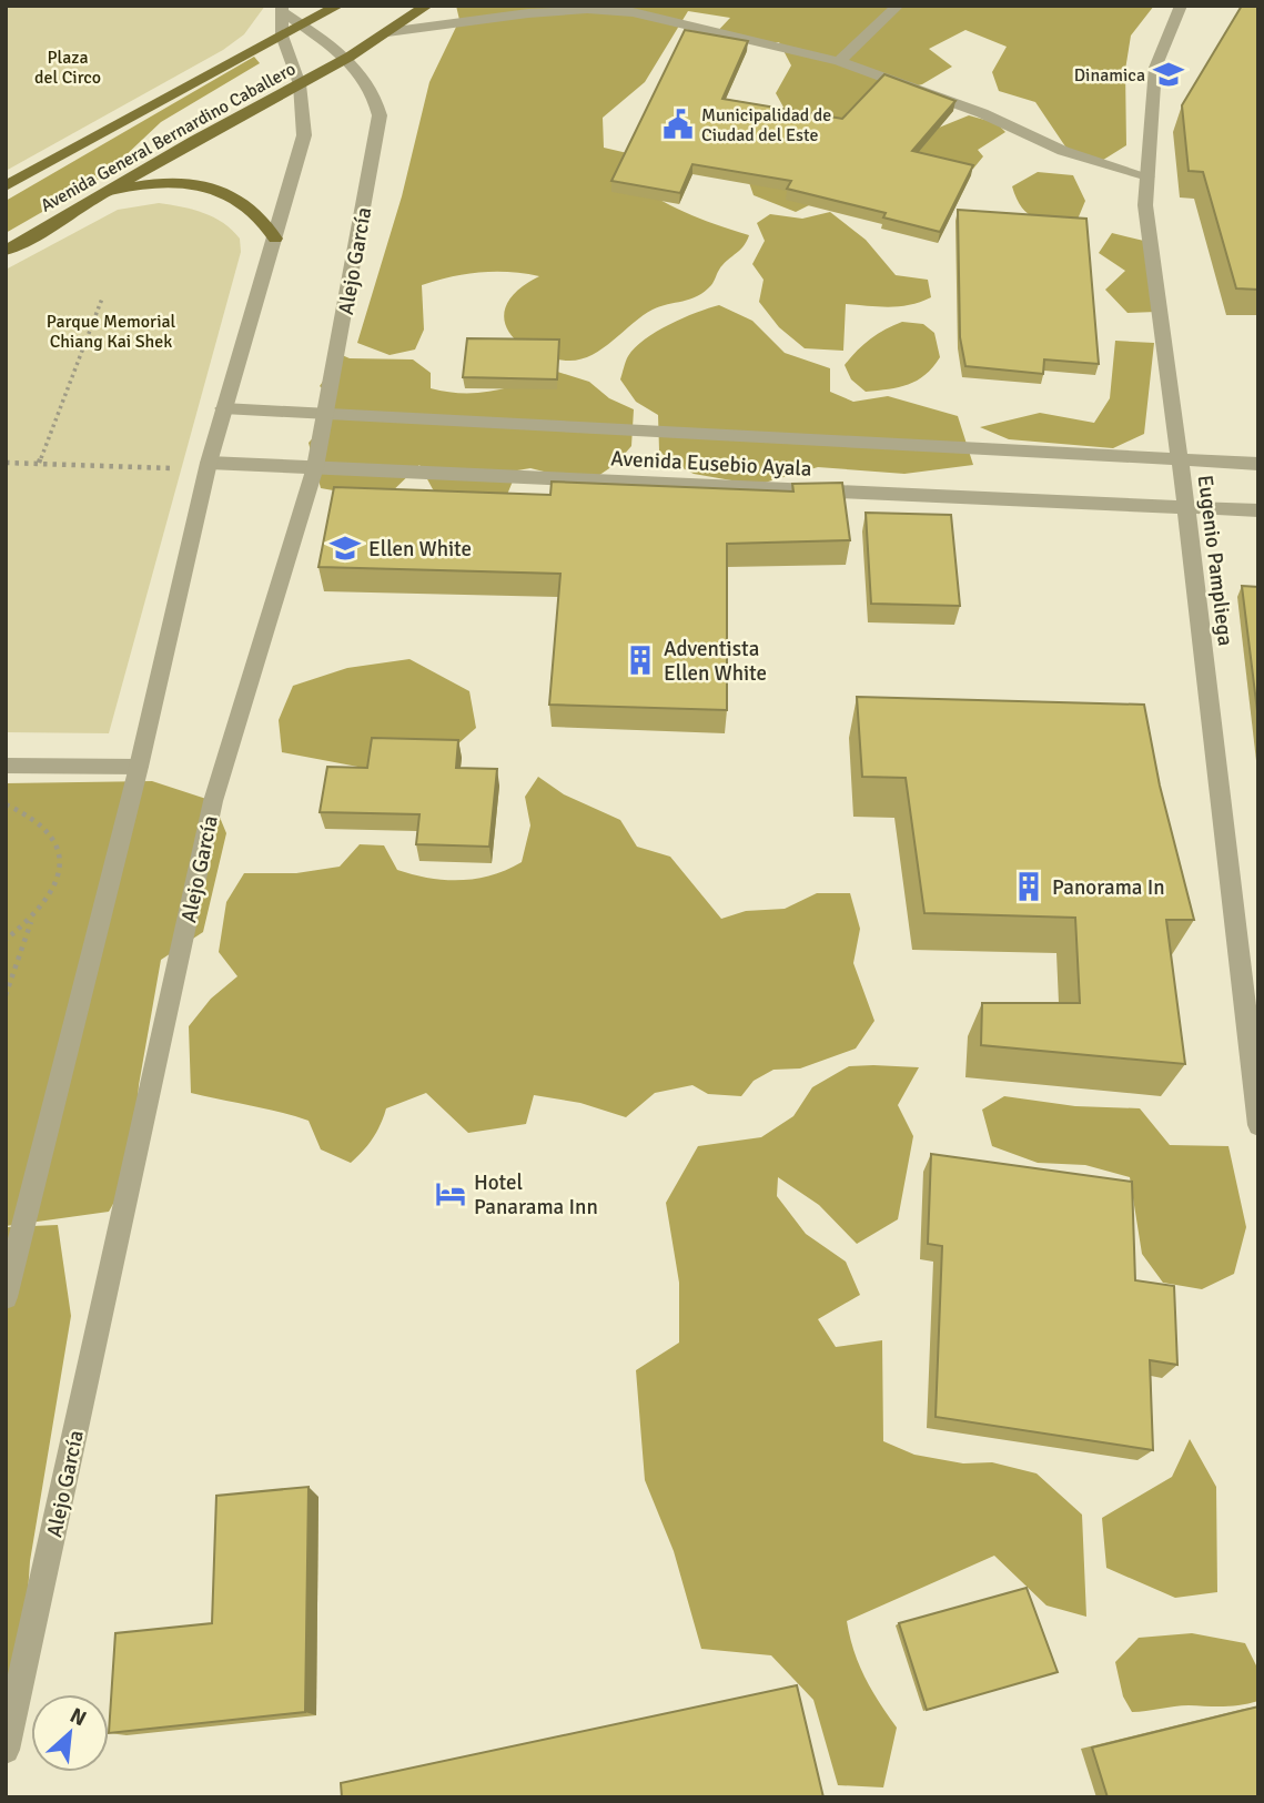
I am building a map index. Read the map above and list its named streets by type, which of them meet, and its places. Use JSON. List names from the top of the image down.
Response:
{
  "streets": {
    "main road": ["Avenida General Bernardino Caballero"],
    "street": ["Alejo García", "Avenida Eusebio Ayala", "Eugenio Pampliega"]
  },
  "crossings": [
    ["Avenida General Bernardino Caballero", "Alejo García"],
    ["Alejo García", "Avenida Eusebio Ayala"],
    ["Avenida Eusebio Ayala", "Eugenio Pampliega"]
  ],
  "parks": ["Plaza del Circo", "Parque Memorial Chiang Kai Shek"],
  "places": {
    "school or university": ["Dinamica", "Ellen White"],
    "public building": ["Municipalidad de Ciudad del Este"],
    "building": ["Adventista Ellen White", "Panorama In"],
    "hotel": ["Hotel Panarama Inn"]
  },
  "north": "top right"
}
